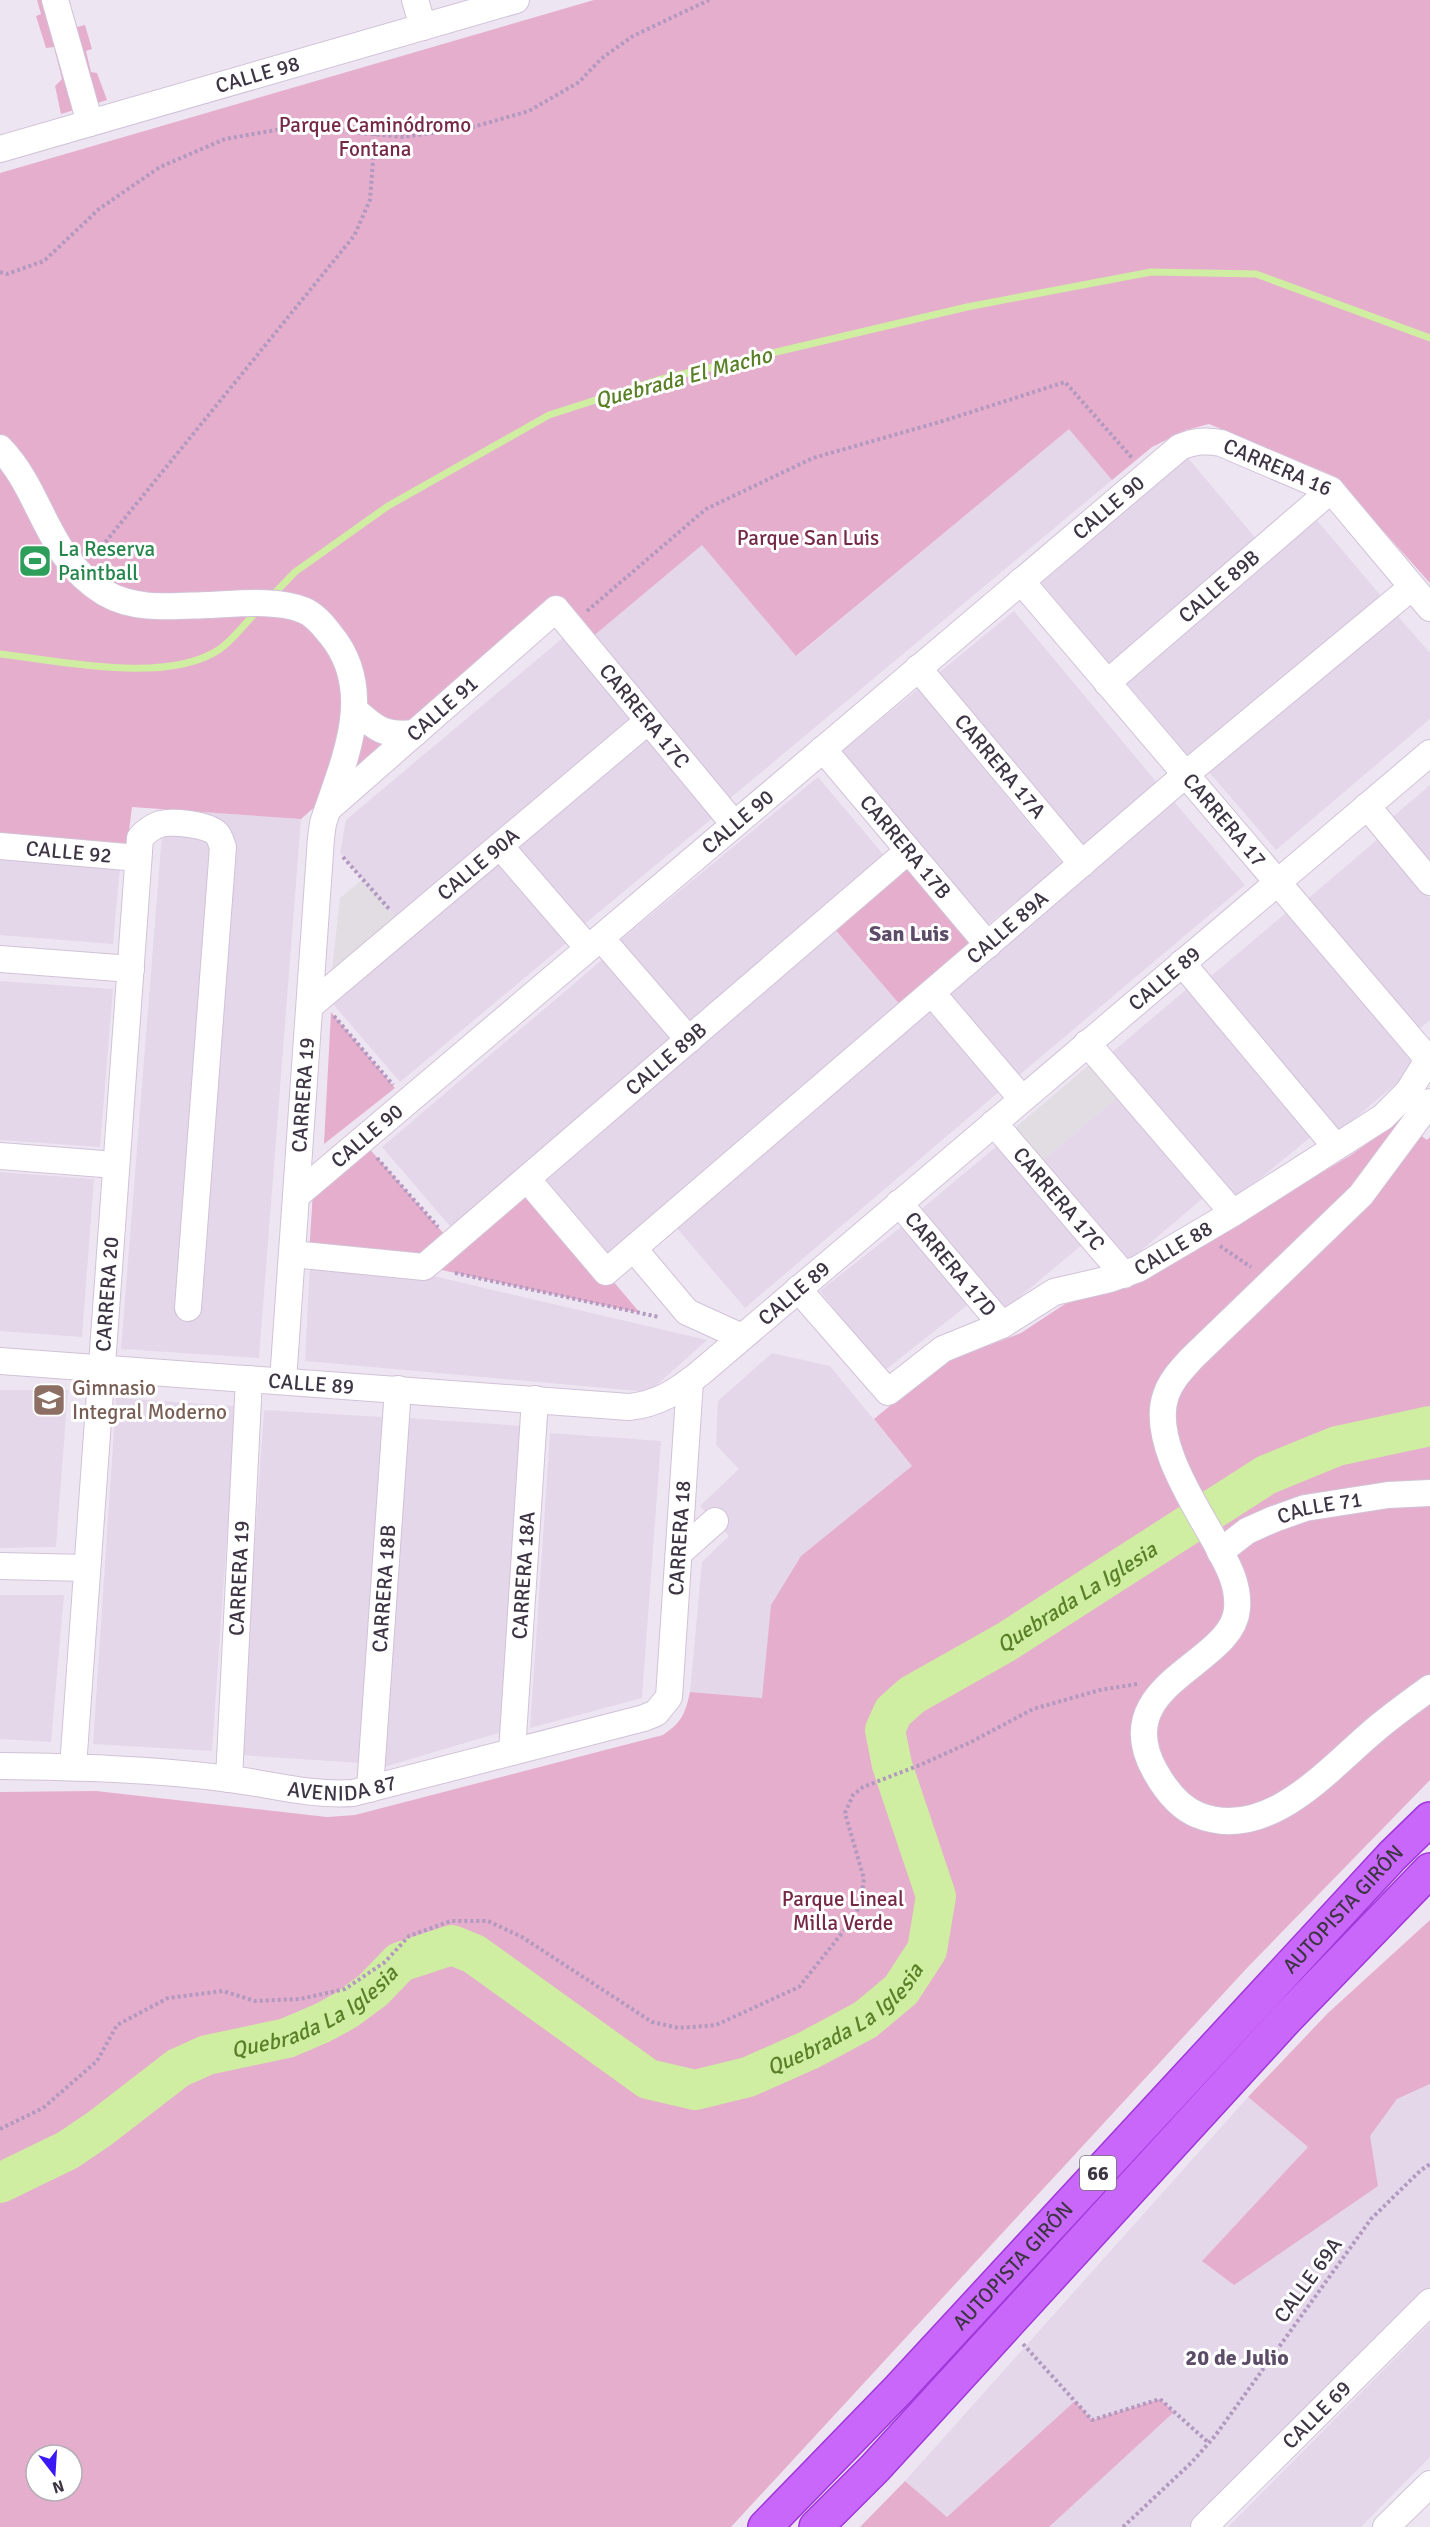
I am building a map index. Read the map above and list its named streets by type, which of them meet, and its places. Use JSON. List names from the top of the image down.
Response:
{
  "streets": {
    "highway": ["AUTOPISTA GIRÓN", "66"],
    "street": [
      "CALLE 98",
      "CARRERA 16",
      "CALLE 90",
      "CALLE 89B",
      "CALLE 91",
      "CARRERA 17C",
      "CARRERA 17A",
      "CARRERA 17",
      "CARRERA 17B",
      "CALLE 92",
      "CALLE 90A",
      "CALLE 89A",
      "CALLE 89",
      "CARRERA 19",
      "CALLE 88",
      "CARRERA 17D",
      "CARRERA 20",
      "CALLE 71",
      "CARRERA 18",
      "CARRERA 18A",
      "CARRERA 18B",
      "AVENIDA 87",
      "CALLE 69"
    ],
    "path": ["CALLE 69A"]
  },
  "crossings": [
    ["CARRERA 16", "CALLE 90"],
    ["CARRERA 16", "CALLE 89B"],
    ["CARRERA 16", "CALLE 89A"],
    ["CALLE 90", "CARRERA 17C"],
    ["CALLE 90", "CARRERA 17A"],
    ["CALLE 90", "CARRERA 17"],
    ["CALLE 90", "CARRERA 17B"],
    ["CALLE 90", "CARRERA 19"],
    ["CALLE 89B", "CARRERA 17"],
    ["CALLE 89B", "CARRERA 17B"],
    ["CALLE 89B", "CALLE 89A"],
    ["CALLE 91", "CARRERA 17C"],
    ["CALLE 91", "CARRERA 19"],
    ["CARRERA 17C", "CALLE 90A"],
    ["CARRERA 17C", "CALLE 89"],
    ["CARRERA 17C", "CALLE 88"],
    ["CARRERA 17A", "CALLE 89A"],
    ["CARRERA 17", "CALLE 89A"],
    ["CARRERA 17", "CALLE 89"],
    ["CARRERA 17", "CALLE 88"],
    ["CARRERA 17B", "CALLE 89A"],
    ["CALLE 92", "CARRERA 20"],
    ["CALLE 90A", "CARRERA 19"],
    ["CALLE 89", "CARRERA 19"],
    ["CALLE 89", "CALLE 88"],
    ["CALLE 89", "CARRERA 17D"],
    ["CALLE 89", "CARRERA 20"],
    ["CALLE 89", "CARRERA 18"],
    ["CALLE 89", "CARRERA 18A"],
    ["CALLE 89", "CARRERA 18B"],
    ["CARRERA 19", "AVENIDA 87"],
    ["CALLE 88", "CARRERA 17D"],
    ["CARRERA 20", "AVENIDA 87"],
    ["CARRERA 18", "AVENIDA 87"],
    ["CARRERA 18A", "AVENIDA 87"],
    ["CARRERA 18B", "AVENIDA 87"]
  ],
  "districts": ["San Luis", "20 de Julio"],
  "water": ["Quebrada El Macho", "Quebrada La Iglesia"],
  "parks": ["Parque Caminódromo Fontana", "Parque San Luis", "Parque Lineal Milla Verde"],
  "places": {
    "sports": ["La Reserva Paintball"],
    "school or university": ["Gimnasio Integral Moderno"]
  },
  "north": "bottom"
}
